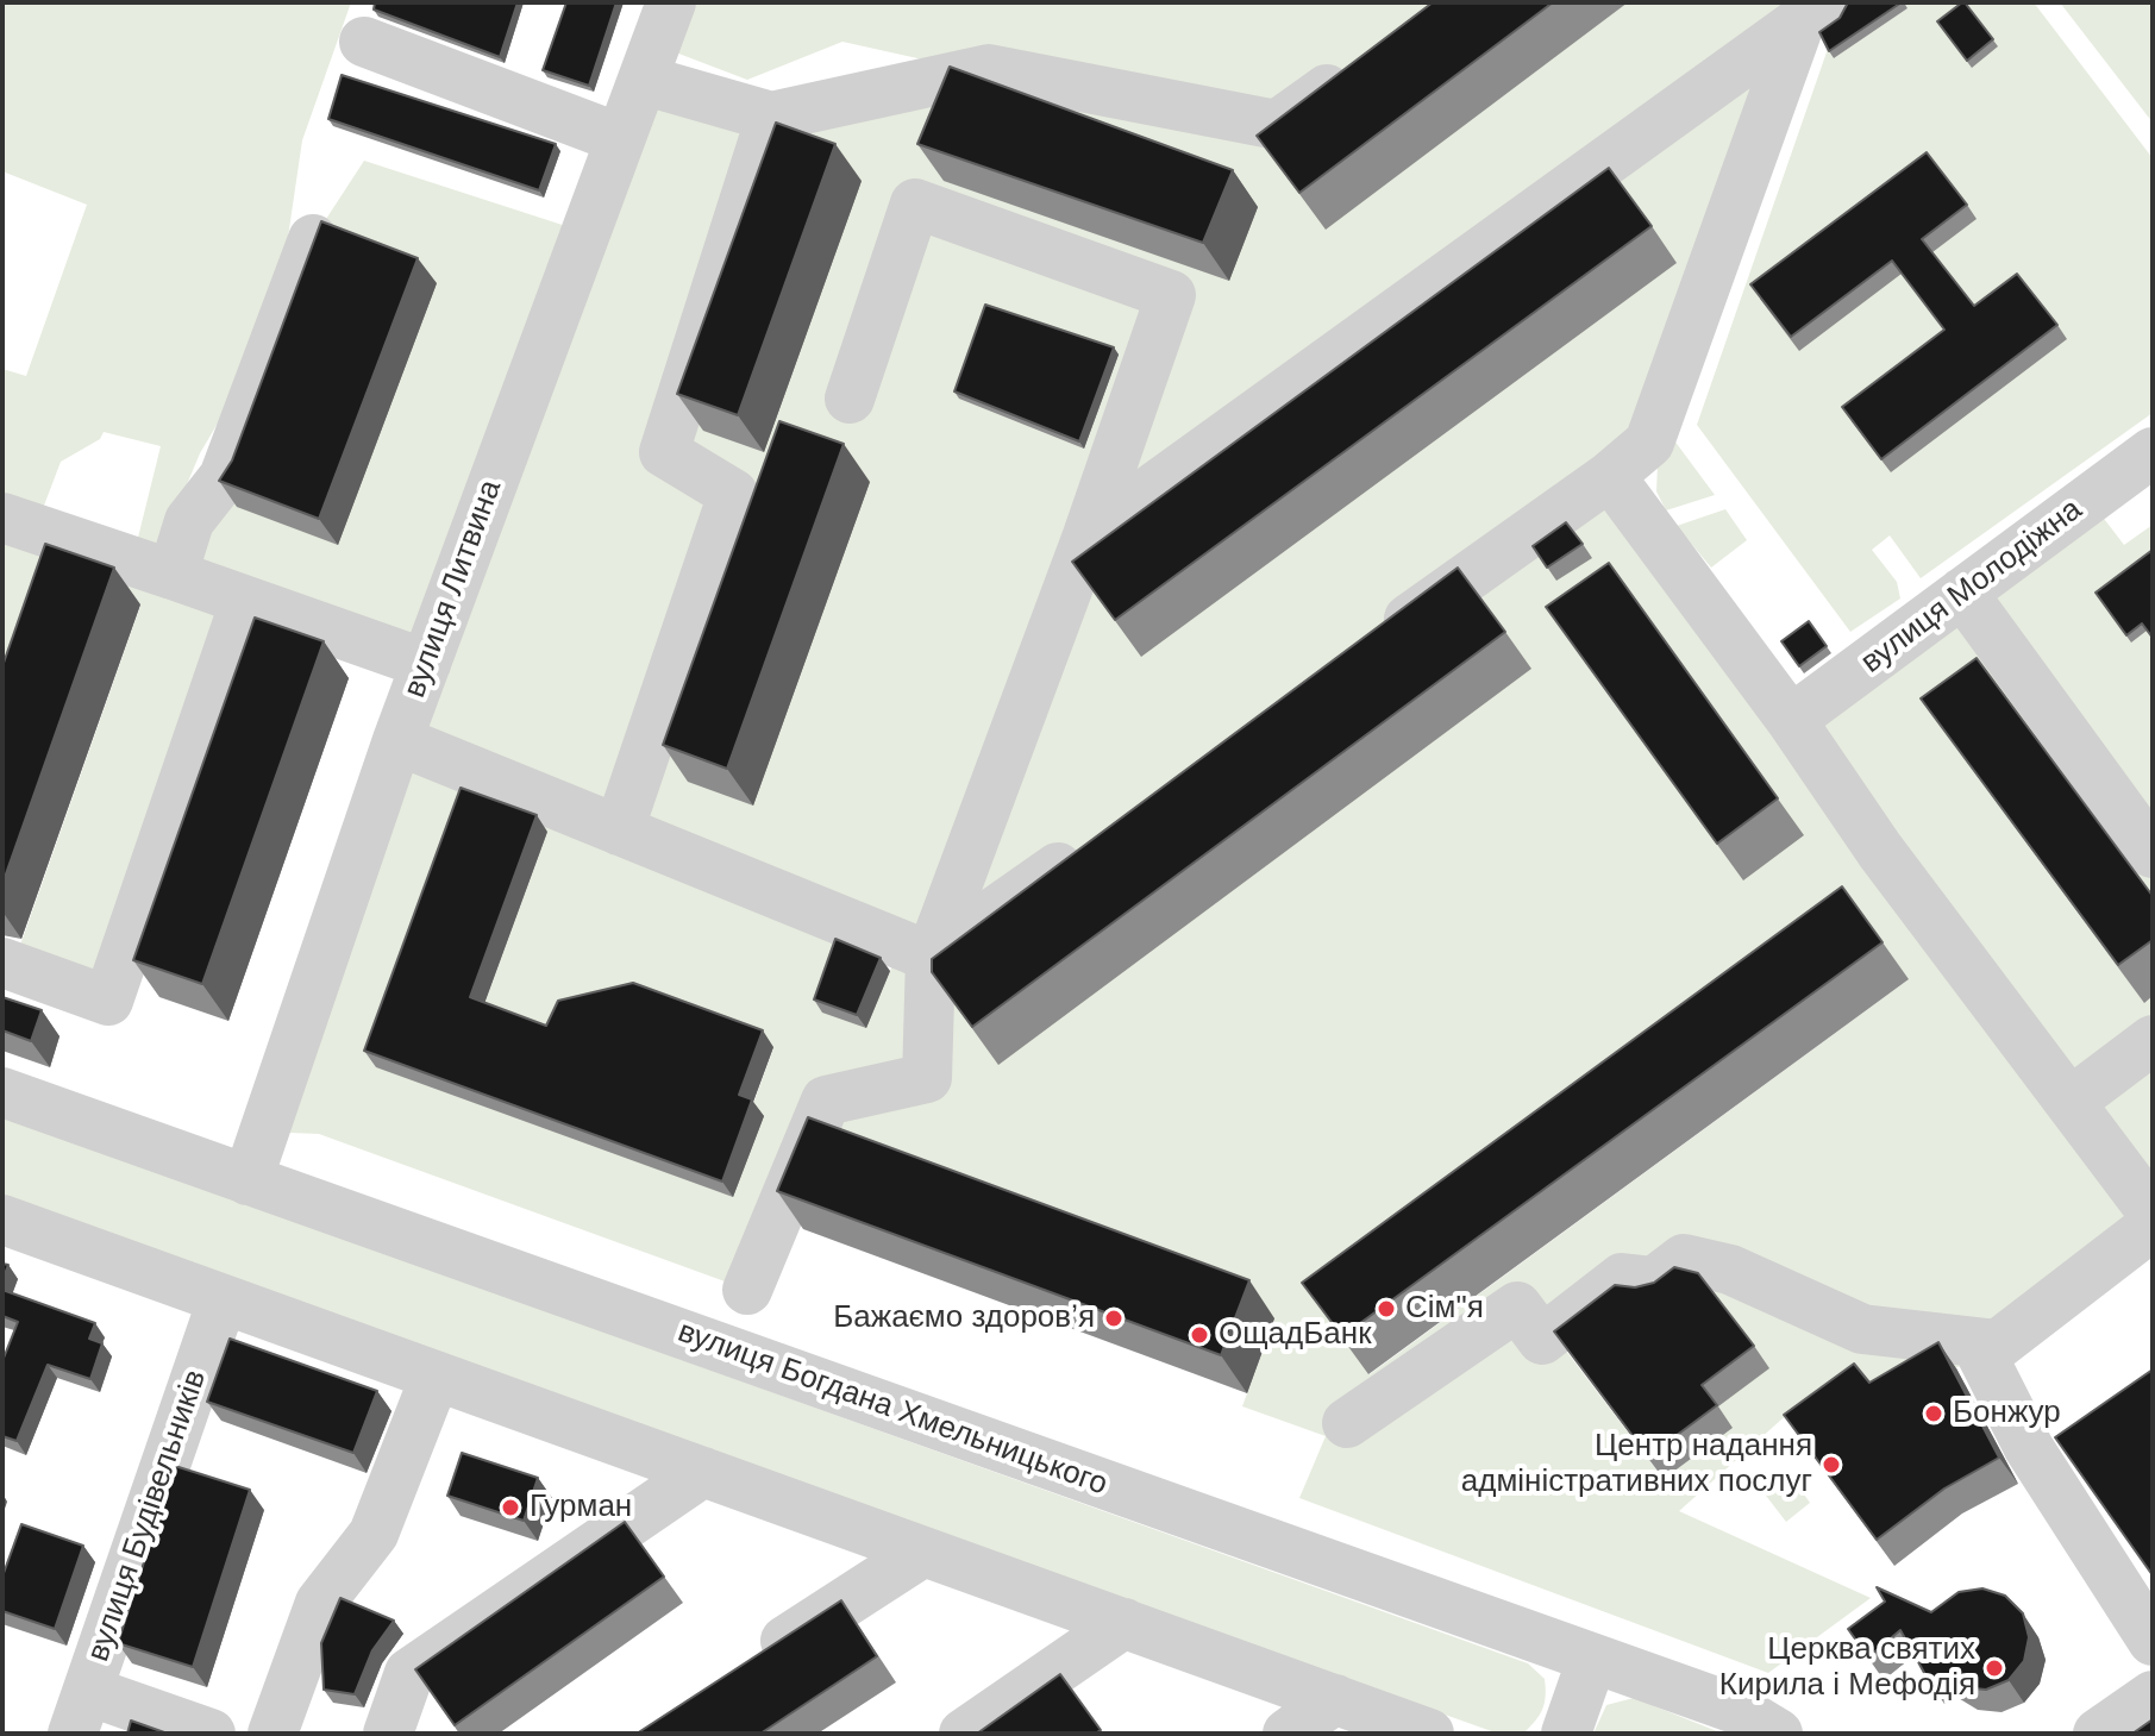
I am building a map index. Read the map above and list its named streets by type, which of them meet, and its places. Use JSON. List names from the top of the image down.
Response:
{
  "streets": {
    "street": [
      "вулиця Молодіжна",
      "вулиця Литвина",
      "вулиця Богдана Хмельницького",
      "вулиця Будівельників"
    ]
  },
  "crossings": [
    ["вулиця Литвина", "вулиця Богдана Хмельницького"]
  ],
  "places": [
    "Сім\"я",
    "Бажаємо здоровʼя",
    "ОщадБанк",
    "Бонжур",
    "Центр надання адміністративних послуг",
    "Гурман",
    "Церква святих Кирила і Мефодія"
  ]
}
